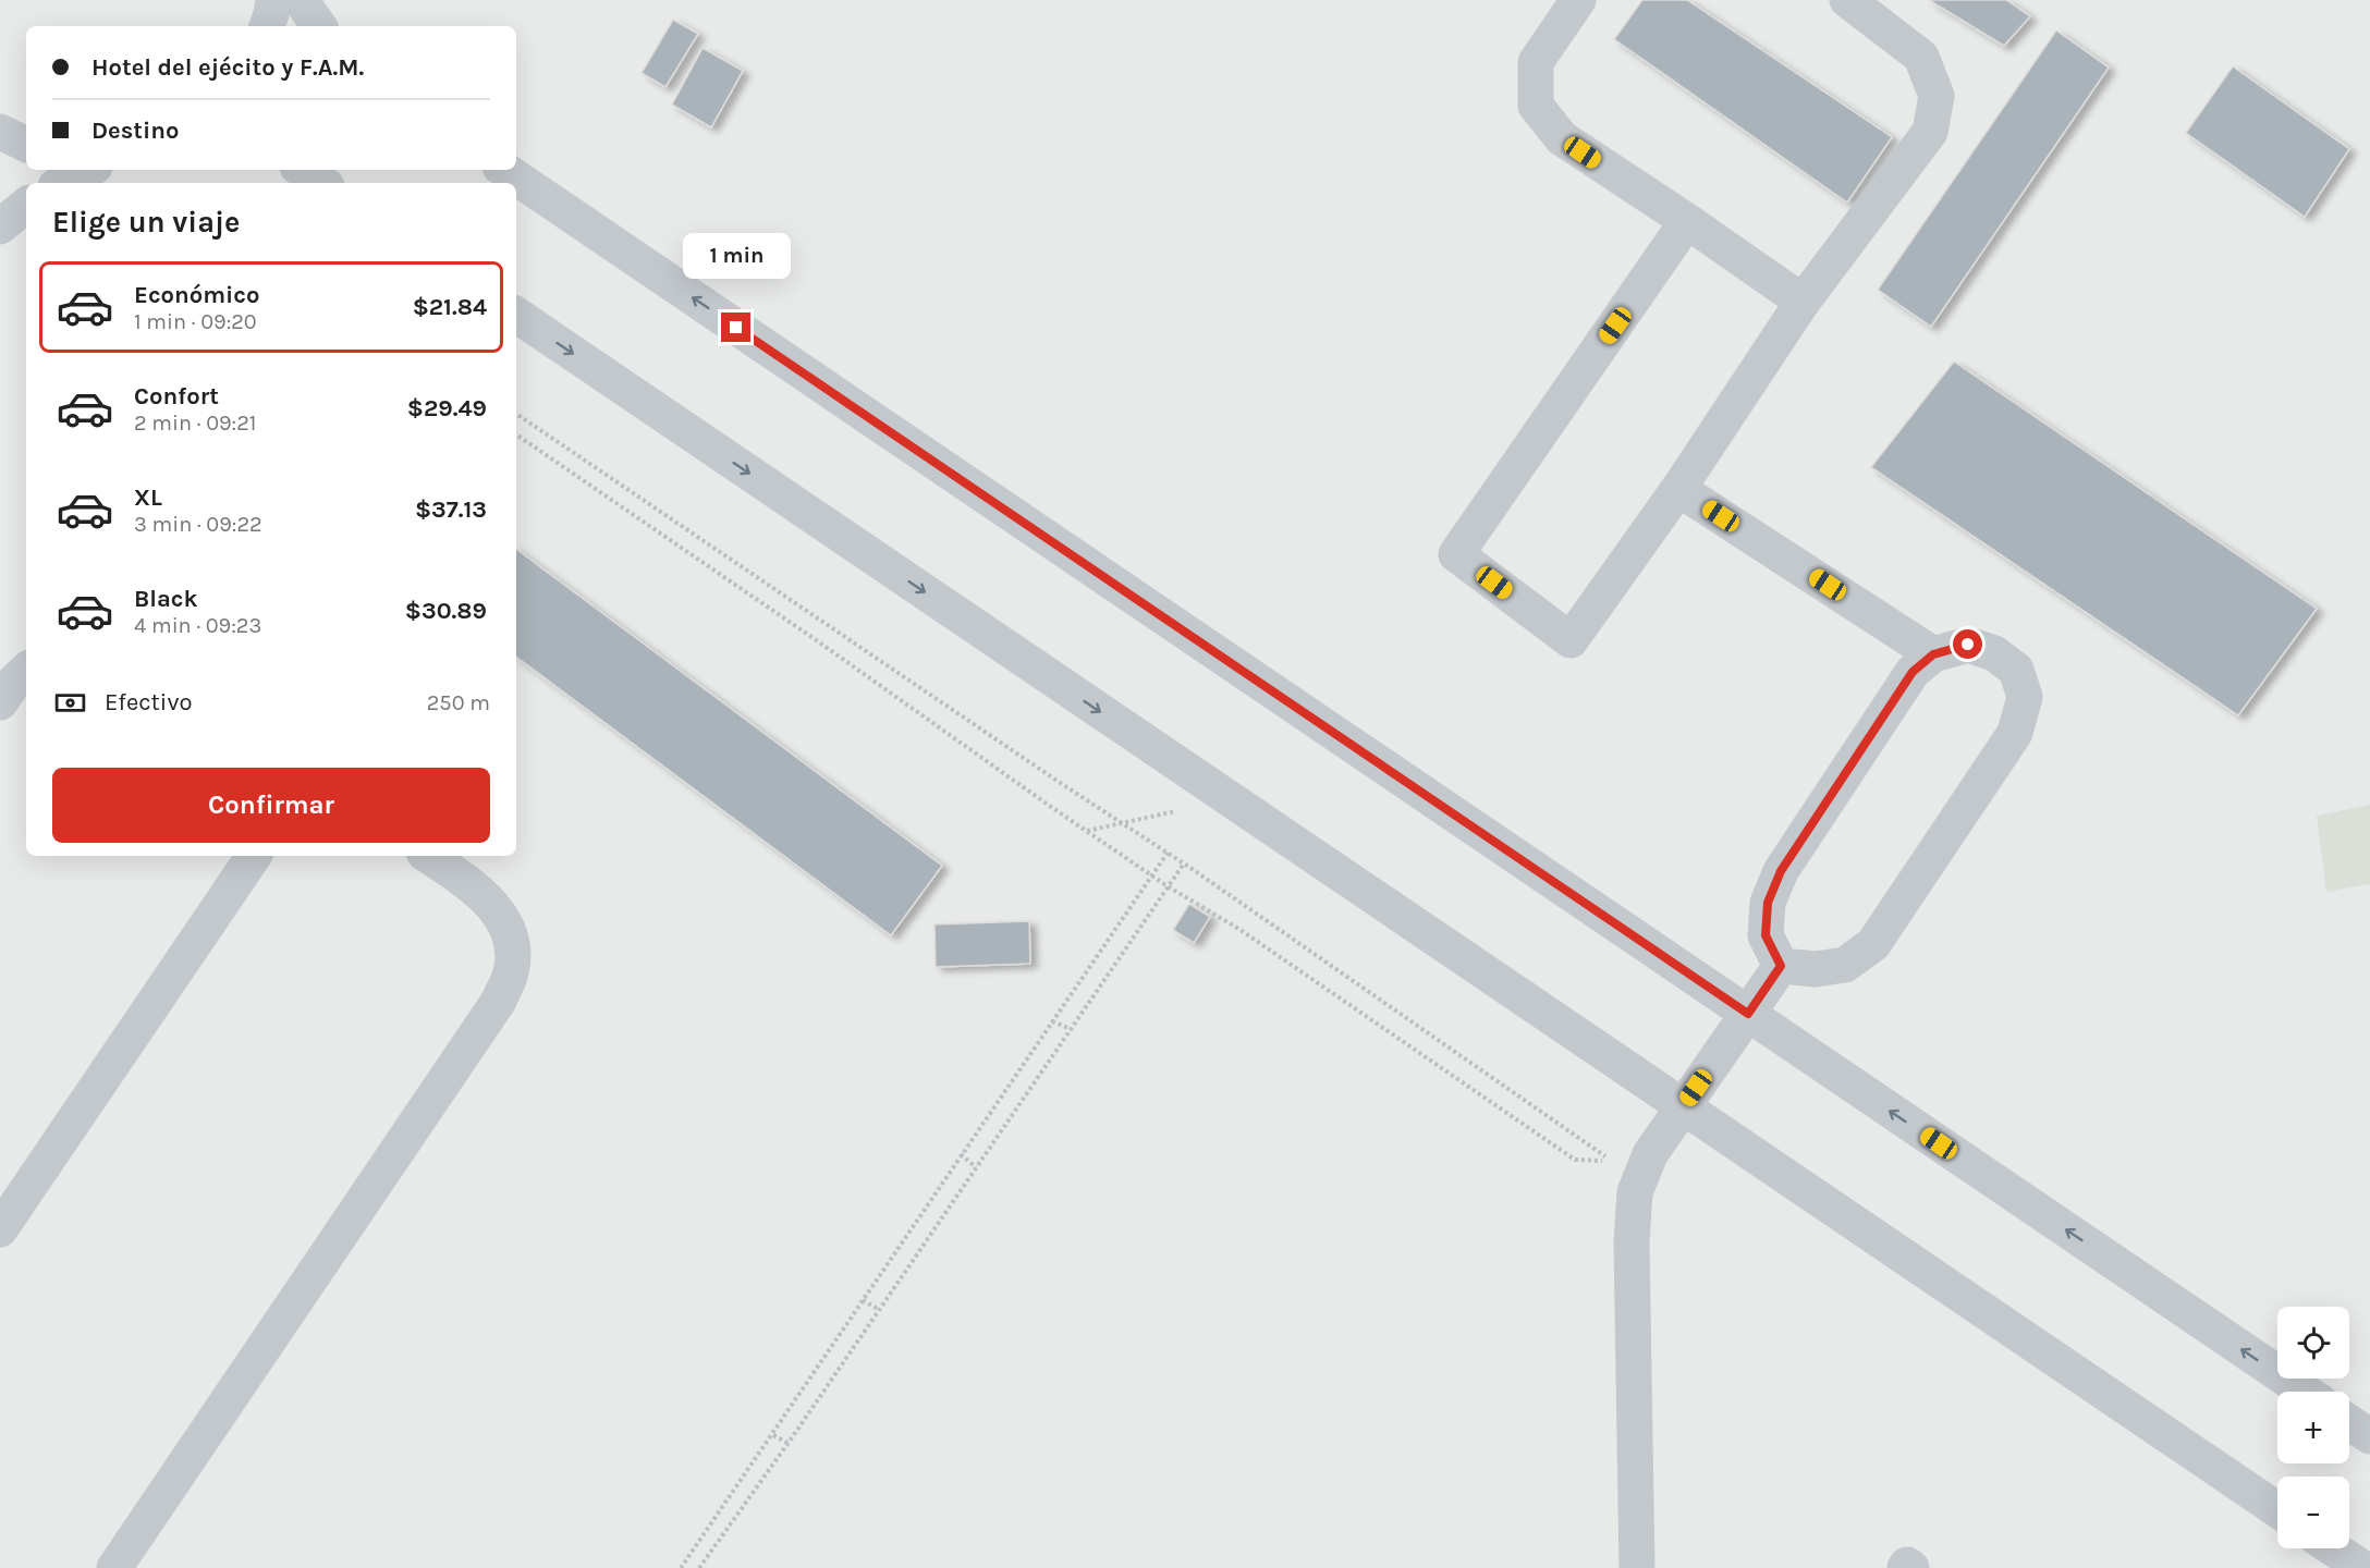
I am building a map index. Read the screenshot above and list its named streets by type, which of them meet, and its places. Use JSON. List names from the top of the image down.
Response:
{
  "page": {
    "banner": ["Hotel del ejécito y F.A.M.", "Destino"],
    "heading": "Elige un viaje",
    "bubble": "1 min",
    "list": [
      {
        "name": "Económico",
        "note": "1 min · 09:20",
        "value": "$21.84"
      },
      {
        "name": "Confort",
        "note": "2 min · 09:21",
        "value": "$29.49"
      },
      {
        "name": "XL",
        "note": "3 min · 09:22",
        "value": "$37.13"
      },
      {
        "name": "Black",
        "note": "4 min · 09:23",
        "value": "$30.89"
      }
    ],
    "pay": ["Efectivo", "250 m"],
    "buttons": "Confirmar",
    "map_buttons": ["+", "−"]
  }
}
